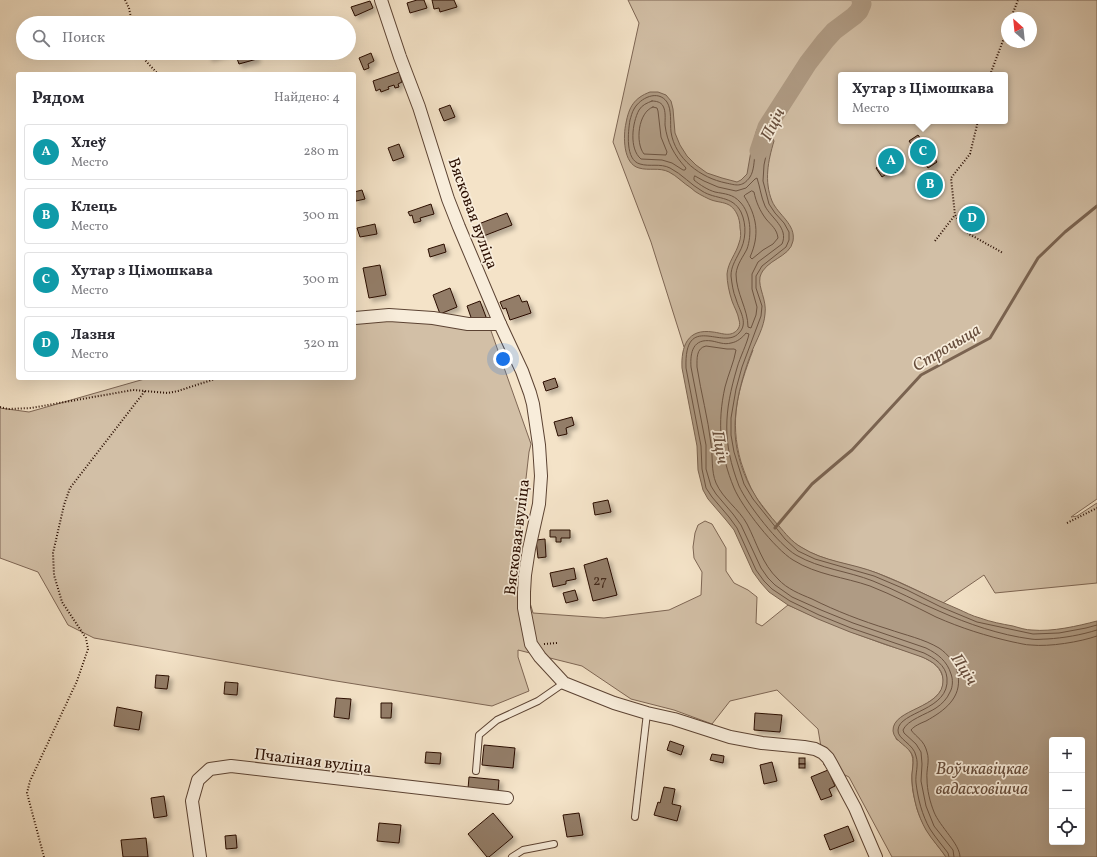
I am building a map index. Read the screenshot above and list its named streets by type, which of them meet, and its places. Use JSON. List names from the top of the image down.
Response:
{
  "streets": {
    "street": ["Вясковая вуліца", "Пчаліная вуліца"]
  },
  "water": ["Пціч", "Строчыца", "Воўчкавіцкае вадасховішча"],
  "house_numbers": ["27"],
  "north": "top left",
  "page": {
    "search": "Поиск",
    "popup": ["Хутар з Цімошкава", "Место"],
    "heading": ["Рядом", "Найдено: 4"],
    "list": [
      {
        "mark": "A",
        "name": "Хлеў",
        "note": "Место",
        "value": "280 m"
      },
      {
        "mark": "B",
        "name": "Клець",
        "note": "Место",
        "value": "300 m"
      },
      {
        "mark": "C",
        "name": "Хутар з Цімошкава",
        "note": "Место",
        "value": "300 m"
      },
      {
        "mark": "D",
        "name": "Лазня",
        "note": "Место",
        "value": "320 m"
      }
    ],
    "pins": [
      "C",
      "A",
      "B",
      "D"
    ],
    "map_buttons": ["+", "−"]
  }
}
